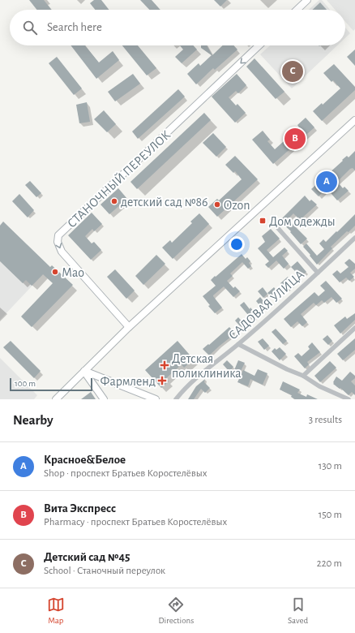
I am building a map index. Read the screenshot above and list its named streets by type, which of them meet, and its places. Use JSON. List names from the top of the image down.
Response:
{
  "streets": {
    "main road": ["СТАНОЧНЫЙ ПЕРЕУЛОК"],
    "street": ["САДОВАЯ УЛИЦА"]
  },
  "places": {
    "other": ["детский сад №86", "Ozon", "Мао"],
    "transit": ["Дом одежды"],
    "health": ["Детская поликлиника", "Фармленд"]
  },
  "scale_bar": "100 m",
  "page": {
    "search": "Search here",
    "pins": ["C", "B", "A"],
    "scale": "100 m",
    "heading": ["Nearby", "3 results"],
    "list": [
      {
        "mark": "A",
        "name": "Красное&Белое",
        "note": "Shop · проспект Братьев Коростелёвых",
        "value": "130 m"
      },
      {
        "mark": "B",
        "name": "Вита Экспресс",
        "note": "Pharmacy · проспект Братьев Коростелёвых",
        "value": "150 m"
      },
      {
        "mark": "C",
        "name": "Детский сад №45",
        "note": "School · Станочный переулок",
        "value": "220 m"
      }
    ],
    "nav": ["Map", "Directions", "Saved"]
  }
}
